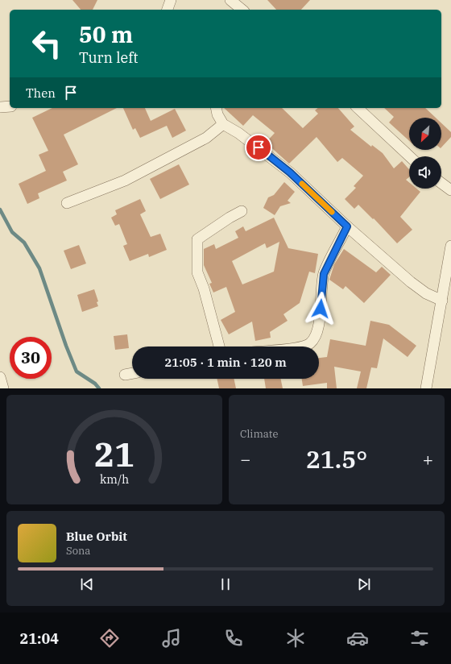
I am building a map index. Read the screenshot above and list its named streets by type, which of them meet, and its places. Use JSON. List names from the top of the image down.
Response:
{
  "north": "bottom left",
  "page": {
    "turn": ["50 m", "Turn left"],
    "then": "Then",
    "limit": "30",
    "trip": "21:05 · 1 min · 120 m",
    "tile": "Climate",
    "heat": ["−", "21.5°", "+"],
    "song": ["Blue Orbit", "Sona"],
    "tabs": "21:04",
    "gauge": ["21", "km/h"]
  }
}
